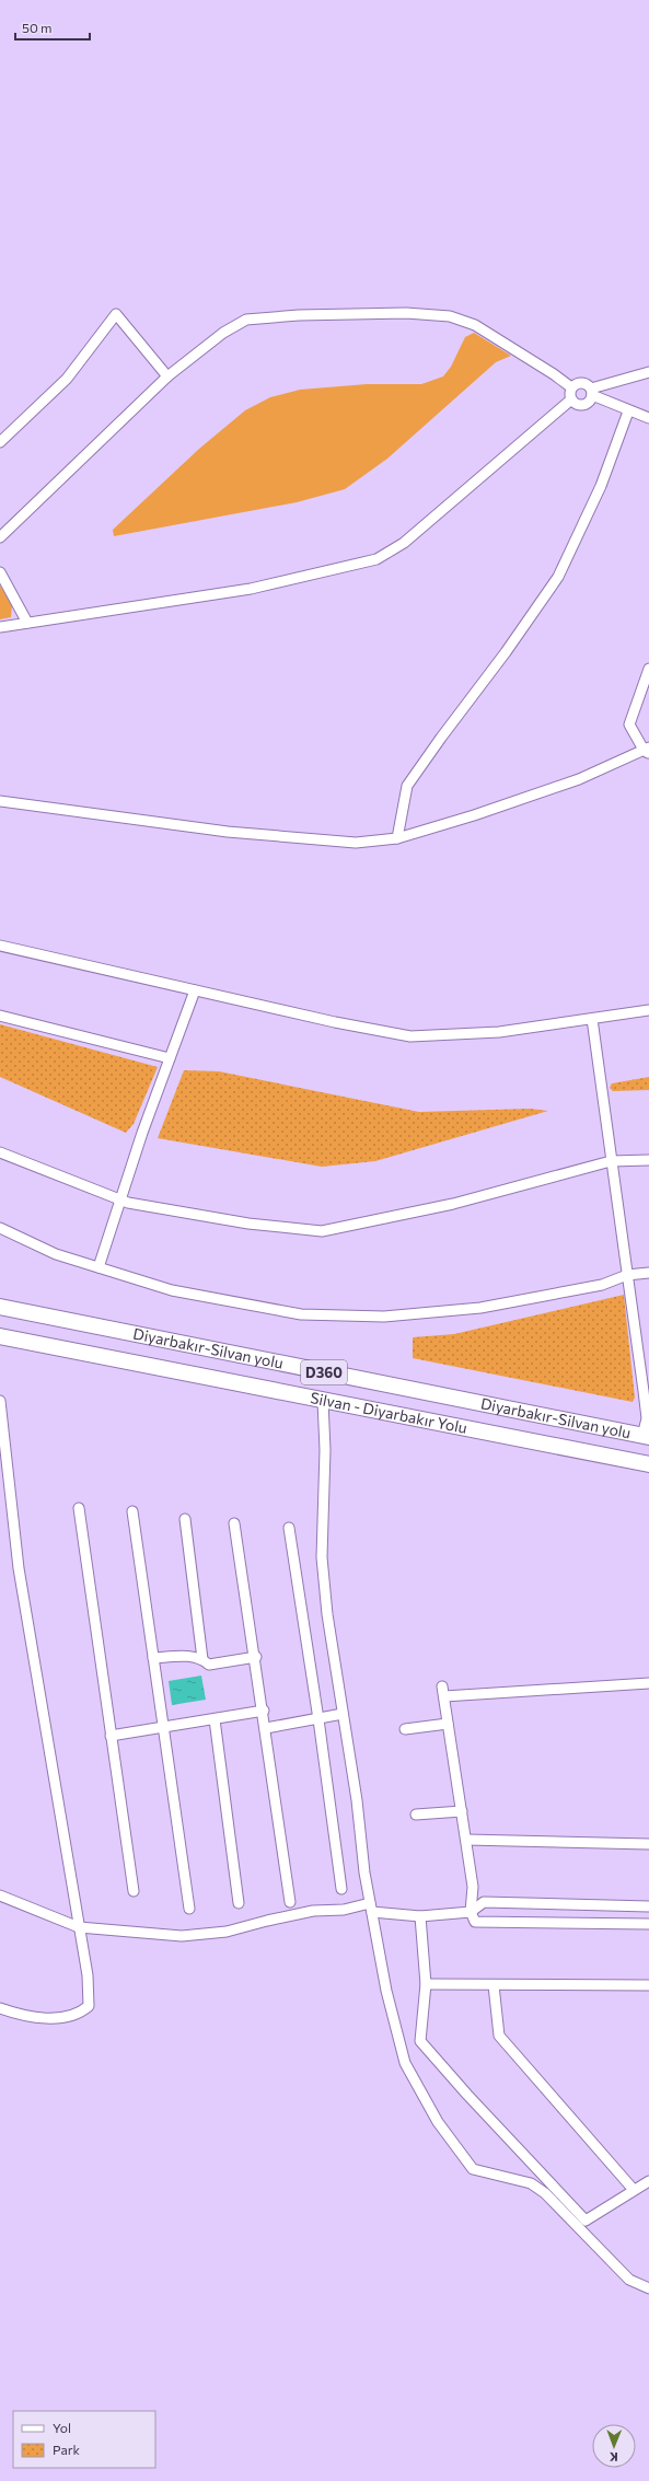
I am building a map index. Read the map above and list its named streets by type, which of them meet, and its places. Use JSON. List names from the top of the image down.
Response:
{
  "streets": {
    "highway": ["Diyarbakır-Silvan yolu", "D360", "Silvan - Diyarbakır Yolu"]
  },
  "legend": ["Yol", "Park"],
  "scale_bar": "50 m",
  "north": "bottom"
}
